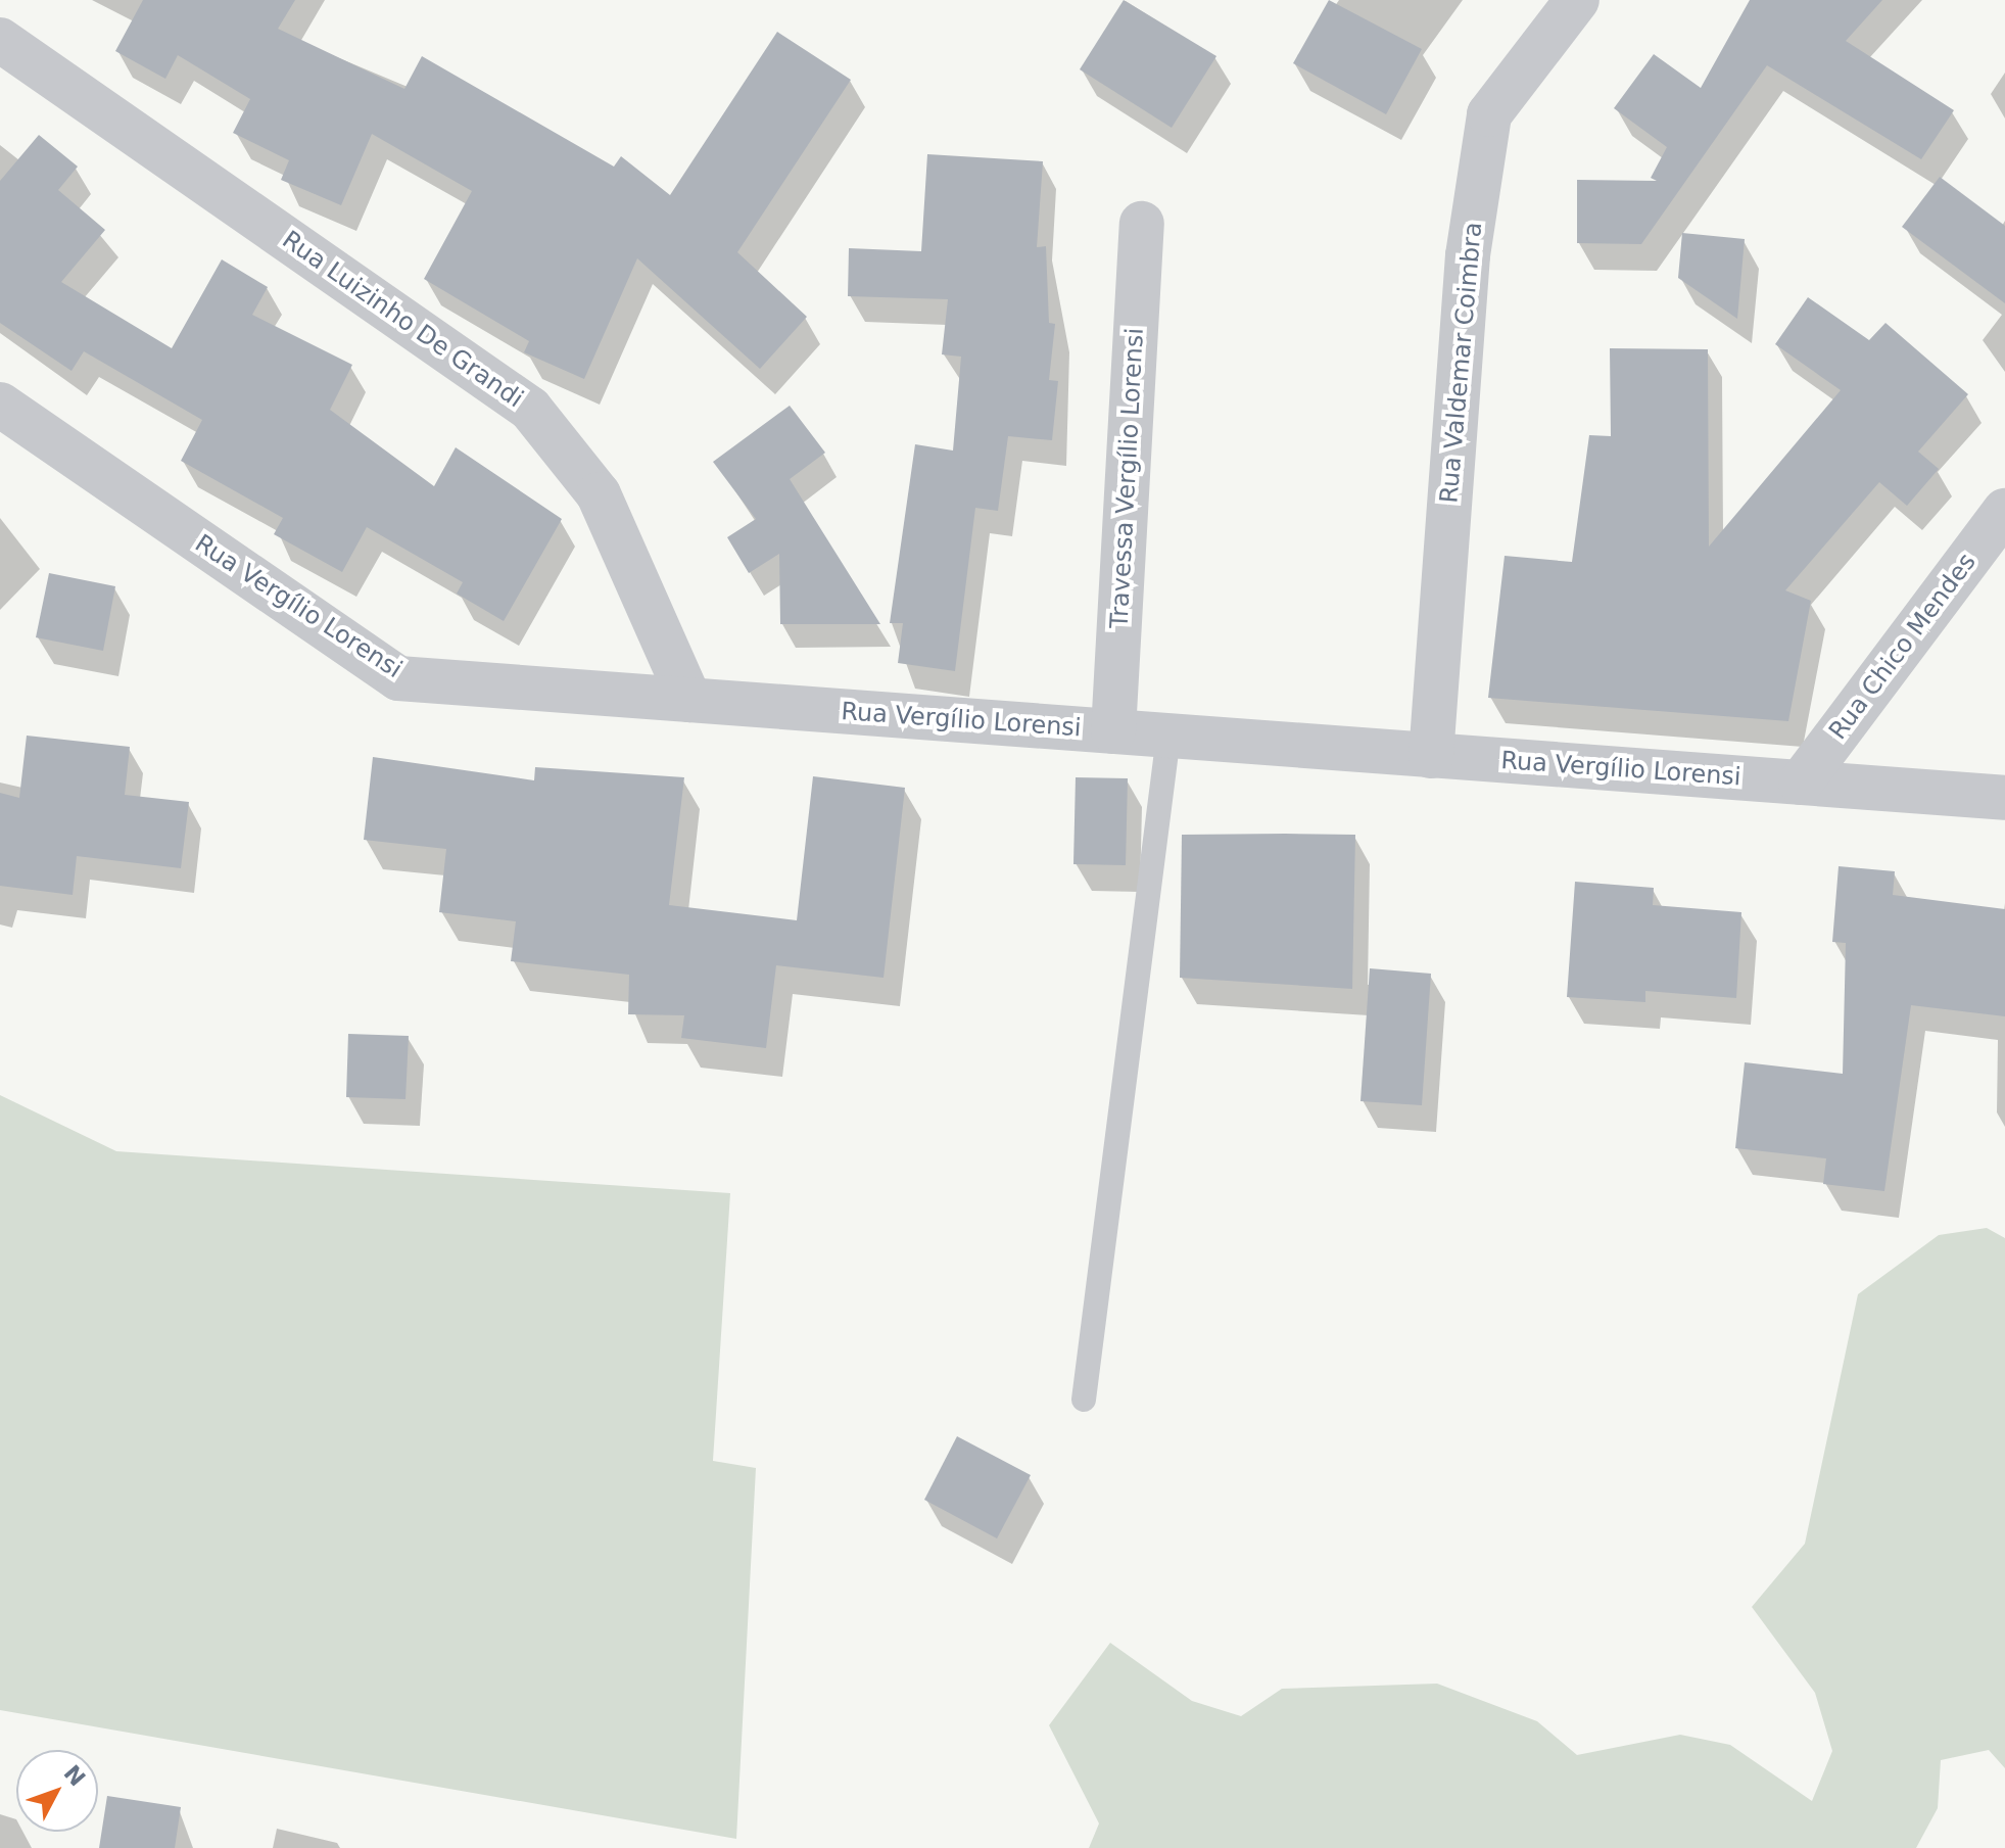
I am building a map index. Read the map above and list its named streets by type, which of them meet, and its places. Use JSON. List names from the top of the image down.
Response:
{
  "streets": {
    "street": [
      "Rua Luizinho De Grandi",
      "Rua Valdemar Coimbra",
      "Travessa Vergílio Lorensi",
      "Rua Vergílio Lorensi",
      "Rua Chico Mendes"
    ]
  },
  "crossings": [
    ["Rua Luizinho De Grandi", "Rua Vergílio Lorensi"],
    ["Rua Valdemar Coimbra", "Rua Vergílio Lorensi"],
    ["Travessa Vergílio Lorensi", "Rua Vergílio Lorensi"],
    ["Rua Vergílio Lorensi", "Rua Chico Mendes"]
  ],
  "north": "top right"
}
